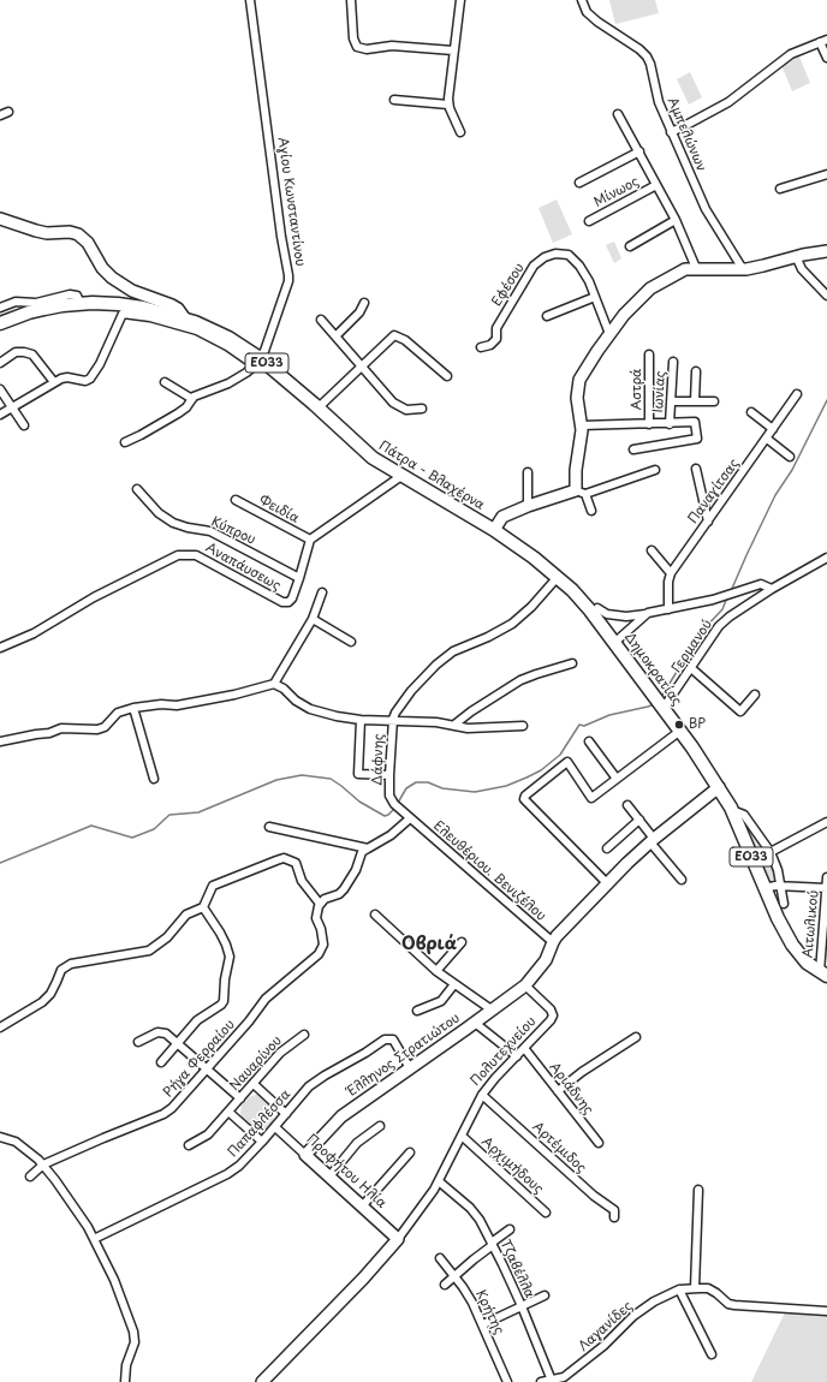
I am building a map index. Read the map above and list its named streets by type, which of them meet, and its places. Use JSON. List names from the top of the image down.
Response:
{
  "streets": {
    "main road": ["ΕΟ33", "Πάτρα - Βλαχέρνα", "Δημοκρατίας"],
    "street": [
      "Αμπελώνων",
      "Μίνωος",
      "Αγίου Κωνσταντίνου",
      "Εφέσου",
      "Αστρά",
      "Ιωνίας",
      "Παναγίτσας",
      "Φειδία",
      "Κύπρου",
      "Αναπάυσεως",
      "Γερμανού",
      "Δάφνης",
      "Ελευθέριου. Βενιζέλου",
      "Αιτωλικού",
      "Πολυτεχνείου",
      "Έλληνος Στρατιώτου",
      "Ρήγα Φερραίου",
      "Ναυαρίνου",
      "Αριάδνης",
      "Παπαφλέσσα",
      "Αρτέμιδος",
      "Αρχιμήδους",
      "Προφήτου Ηλία",
      "Τζαβέλλα",
      "Κρήτης",
      "Λαγανίδες"
    ]
  },
  "crossings": [
    ["Αγίου Κωνσταντίνου", "Πάτρα - Βλαχέρνα"],
    ["Πάτρα - Βλαχέρνα", "Δημοκρατίας"],
    ["Φειδία", "Αναπάυσεως"],
    ["Κύπρου", "Αναπάυσεως"],
    ["Γερμανού", "Δημοκρατίας"],
    ["Δημοκρατίας", "Αιτωλικού"],
    ["Δάφνης", "Ελευθέριου. Βενιζέλου"],
    ["Πολυτεχνείου", "Έλληνος Στρατιώτου"],
    ["Πολυτεχνείου", "Αριάδνης"],
    ["Πολυτεχνείου", "Αρτέμιδος"],
    ["Πολυτεχνείου", "Αρχιμήδους"],
    ["Πολυτεχνείου", "Προφήτου Ηλία"],
    ["Πολυτεχνείου", "Τζαβέλλα"],
    ["Έλληνος Στρατιώτου", "Παπαφλέσσα"],
    ["Έλληνος Στρατιώτου", "Προφήτου Ηλία"],
    ["Παπαφλέσσα", "Προφήτου Ηλία"],
    ["Τζαβέλλα", "Λαγανίδες"]
  ],
  "districts": ["Οβριά"],
  "places": ["BP"]
}
